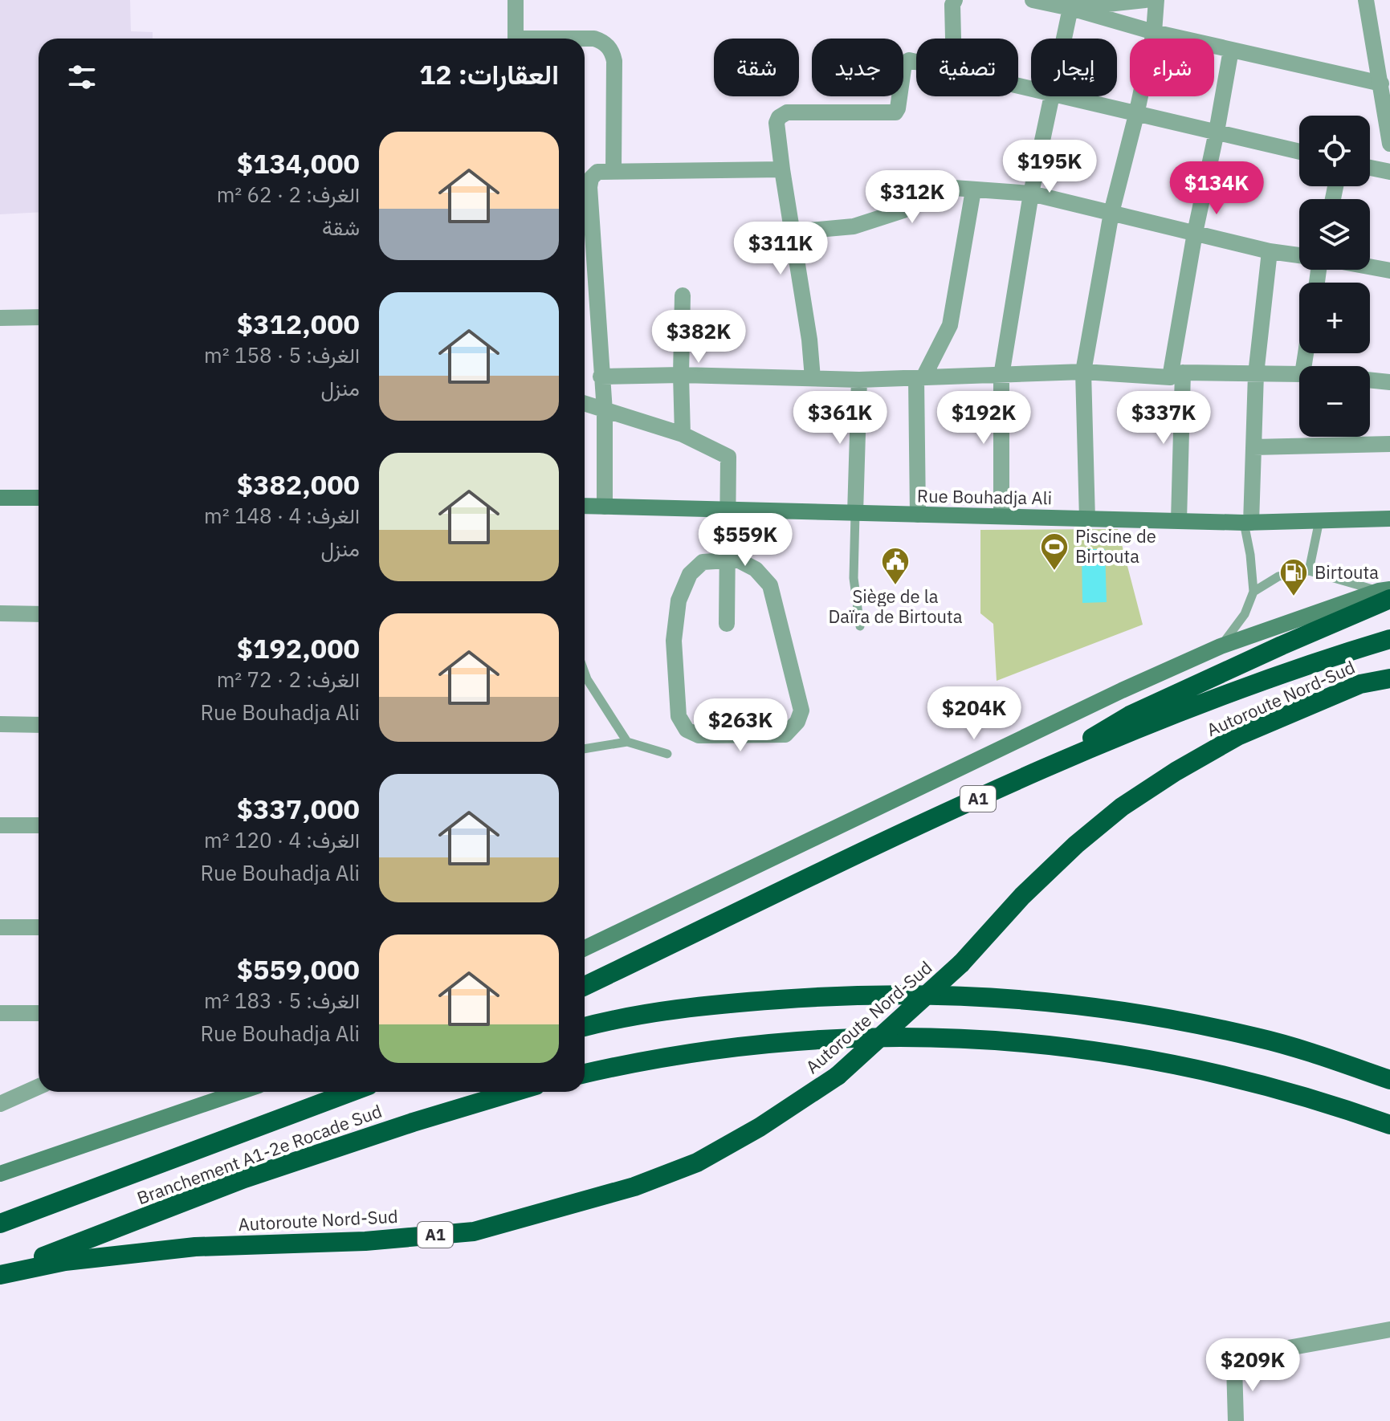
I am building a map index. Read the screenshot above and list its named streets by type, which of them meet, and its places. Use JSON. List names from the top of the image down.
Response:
{
  "streets": {
    "highway": ["Autoroute Nord-Sud", "A1", "Branchement A1-2e Rocade Sud"],
    "main road": ["Rue Bouhadja Ali"]
  },
  "crossings": [
    ["Autoroute Nord-Sud", "Branchement A1-2e Rocade Sud"]
  ],
  "places": {
    "sports": ["Piscine de Birtouta"],
    "public building": ["Siège de la Daïra de Birtouta"],
    "fuel station": ["Birtouta"]
  },
  "page": {
    "chip": [
      "شراء",
      "إيجار",
      "تصفية",
      "جديد",
      "شقة"
    ],
    "heading": "العقارات: 12",
    "map_buttons": ["+", "−"],
    "list": [
      {
        "name": "$134,000",
        "note": "الغرف: 2 · 62 m² · شقة"
      },
      {
        "name": "$312,000",
        "note": "الغرف: 5 · 158 m² · منزل"
      },
      {
        "name": "$382,000",
        "note": "الغرف: 4 · 148 m² · منزل"
      },
      {
        "name": "$192,000",
        "note": "الغرف: 2 · 72 m² · Rue Bouhadja Ali"
      },
      {
        "name": "$337,000",
        "note": "الغرف: 4 · 120 m² · Rue Bouhadja Ali"
      },
      {
        "name": "$559,000",
        "note": "الغرف: 5 · 183 m² · Rue Bouhadja Ali"
      }
    ],
    "price": [
      "$195K",
      "$134K",
      "$312K",
      "$311K",
      "$382K",
      "$361K",
      "$192K",
      "$337K",
      "$559K",
      "$204K",
      "$263K",
      "$209K"
    ]
  }
}
